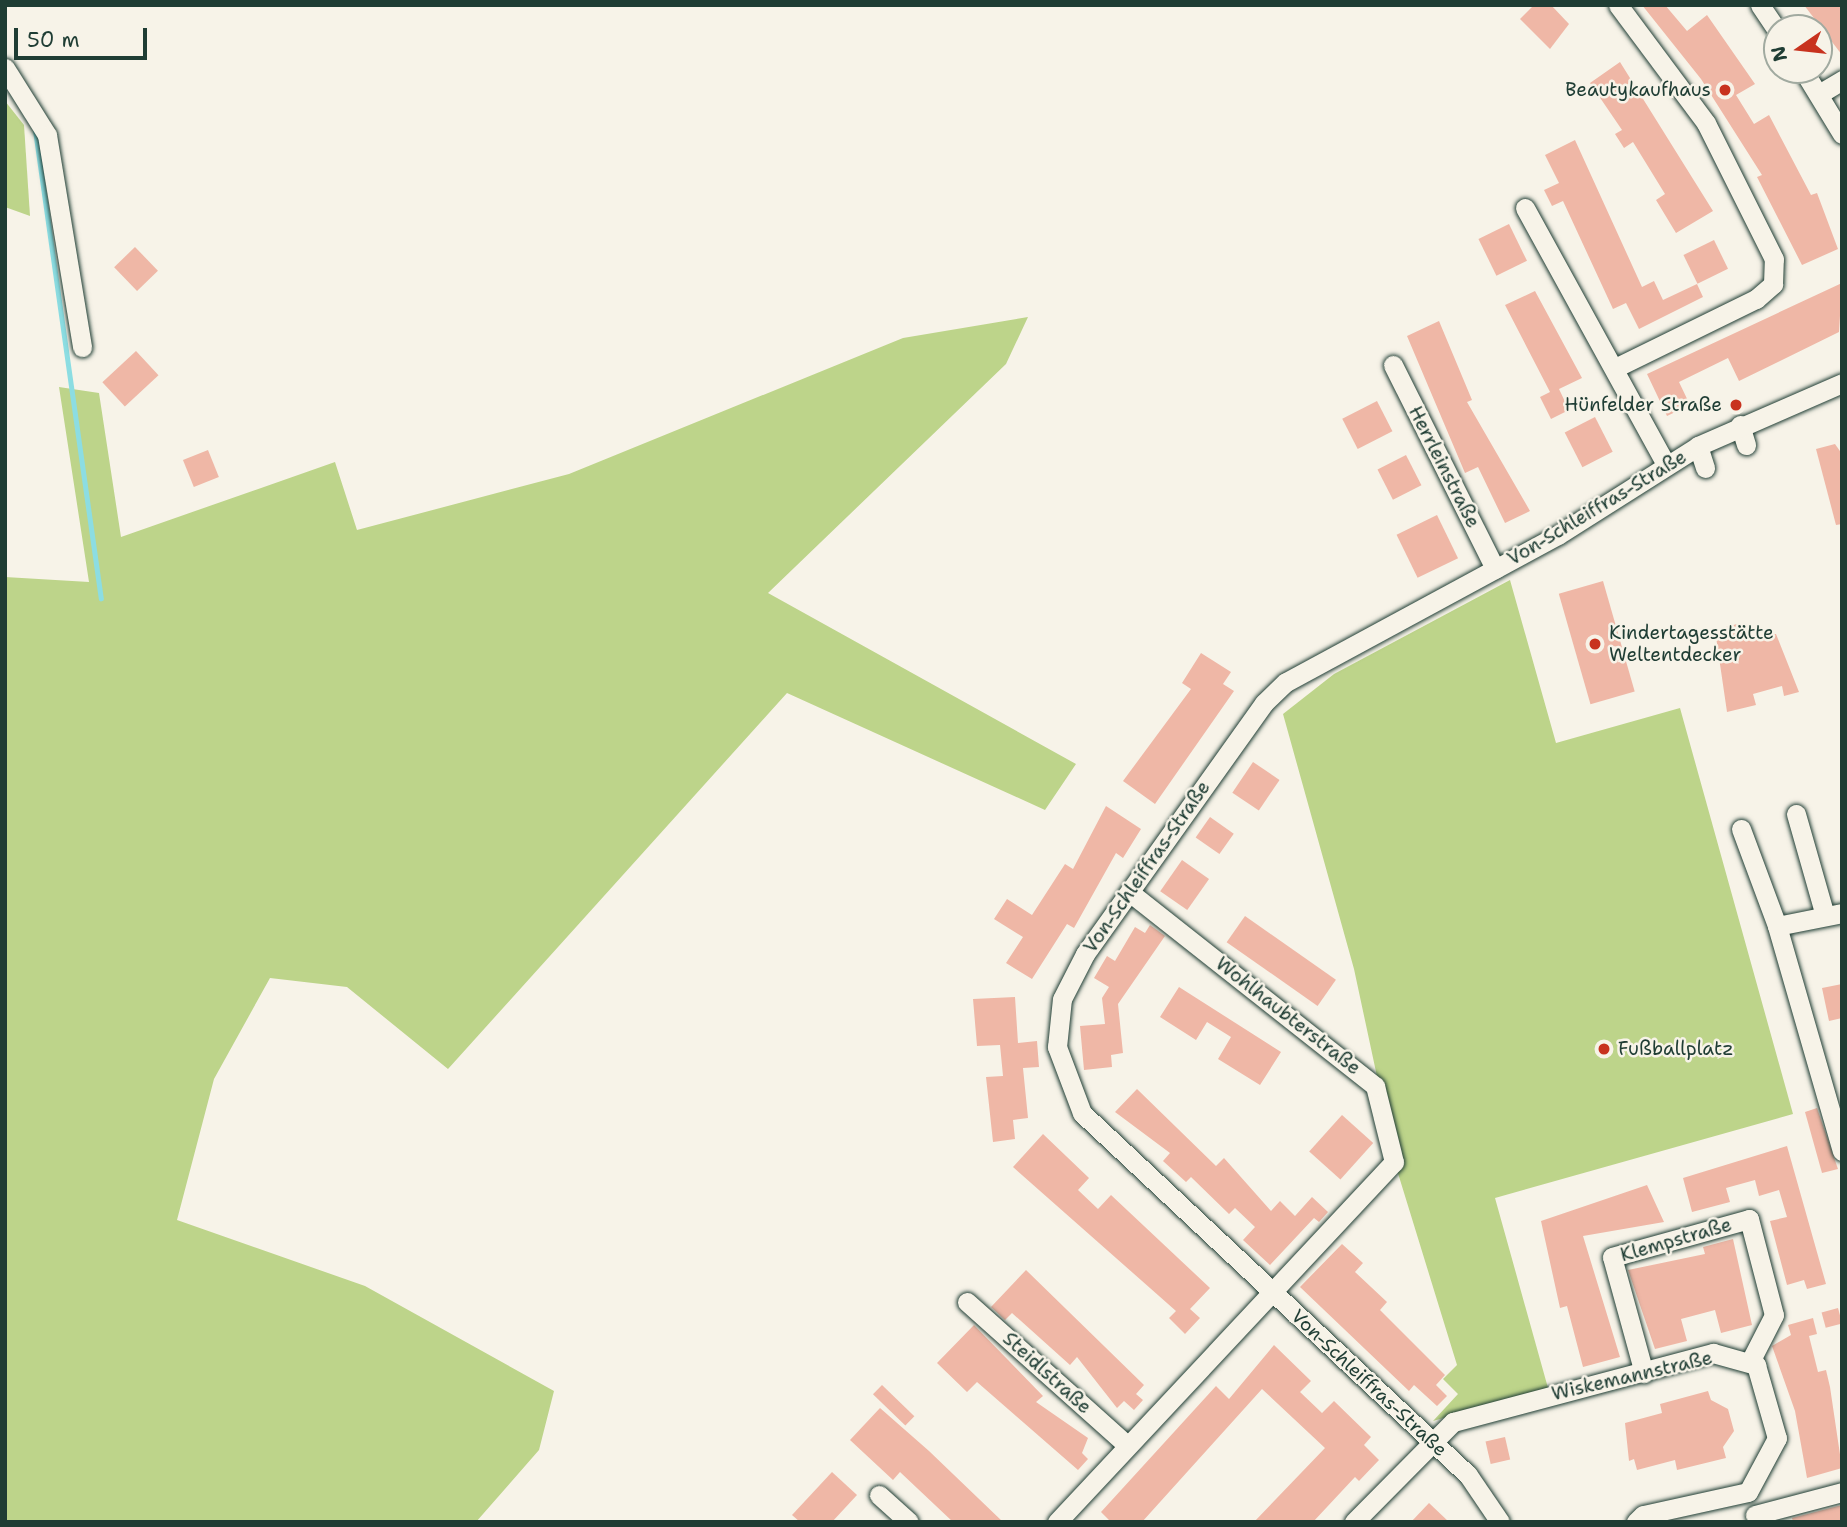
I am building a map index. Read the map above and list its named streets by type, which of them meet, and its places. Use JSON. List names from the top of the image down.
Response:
{
  "streets": {
    "street": [
      "Herrleinstraße",
      "Von-Schleiffras-Straße",
      "Wohlhaubterstraße",
      "Klempstraße",
      "Steidlstraße",
      "Wiskemannstraße"
    ]
  },
  "crossings": [
    ["Herrleinstraße", "Von-Schleiffras-Straße"],
    ["Von-Schleiffras-Straße", "Wohlhaubterstraße"],
    ["Von-Schleiffras-Straße", "Wiskemannstraße"],
    ["Klempstraße", "Wiskemannstraße"]
  ],
  "places": [
    "Beautykaufhaus",
    "Hünfelder Straße",
    "Kindertagesstätte Weltentdecker",
    "Fußballplatz"
  ],
  "scale_bar": "50 m",
  "north": "left"
}
